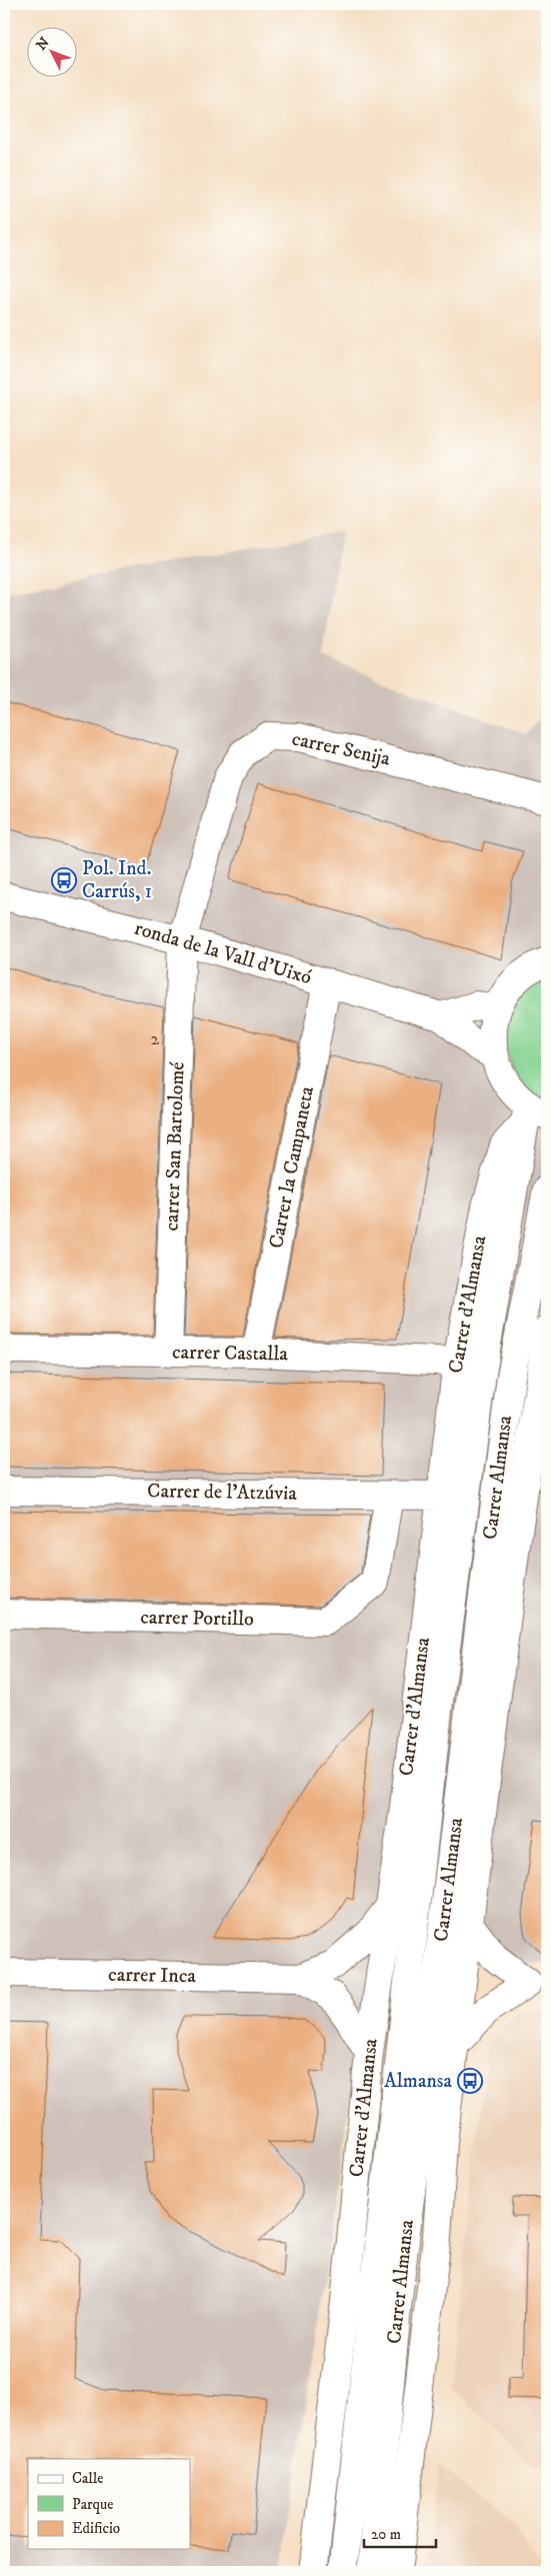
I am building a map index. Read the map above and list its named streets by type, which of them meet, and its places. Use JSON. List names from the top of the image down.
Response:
{
  "streets": {
    "street": [
      "carrer Senija",
      "ronda de la Vall d'Uixó",
      "carrer San Bartolomé",
      "Carrer la Campaneta",
      "Carrer d'Almansa",
      "carrer Castalla",
      "Carrer Almansa",
      "Carrer de l'Atzúvia",
      "carrer Portillo",
      "carrer Inca"
    ]
  },
  "crossings": [
    ["carrer Senija", "ronda de la Vall d'Uixó"],
    ["carrer Senija", "carrer San Bartolomé"],
    ["ronda de la Vall d'Uixó", "carrer San Bartolomé"],
    ["ronda de la Vall d'Uixó", "Carrer la Campaneta"],
    ["carrer San Bartolomé", "carrer Castalla"],
    ["Carrer la Campaneta", "carrer Castalla"],
    ["Carrer d'Almansa", "carrer Castalla"],
    ["Carrer d'Almansa", "Carrer de l'Atzúvia"],
    ["Carrer de l'Atzúvia", "carrer Portillo"]
  ],
  "places": {
    "bus stop": ["Pol. Ind. Carrús, 1", "Almansa"]
  },
  "house_numbers": ["2"],
  "legend": ["Calle", "Parque", "Edificio"],
  "scale_bar": "20 m",
  "north": "top left"
}
